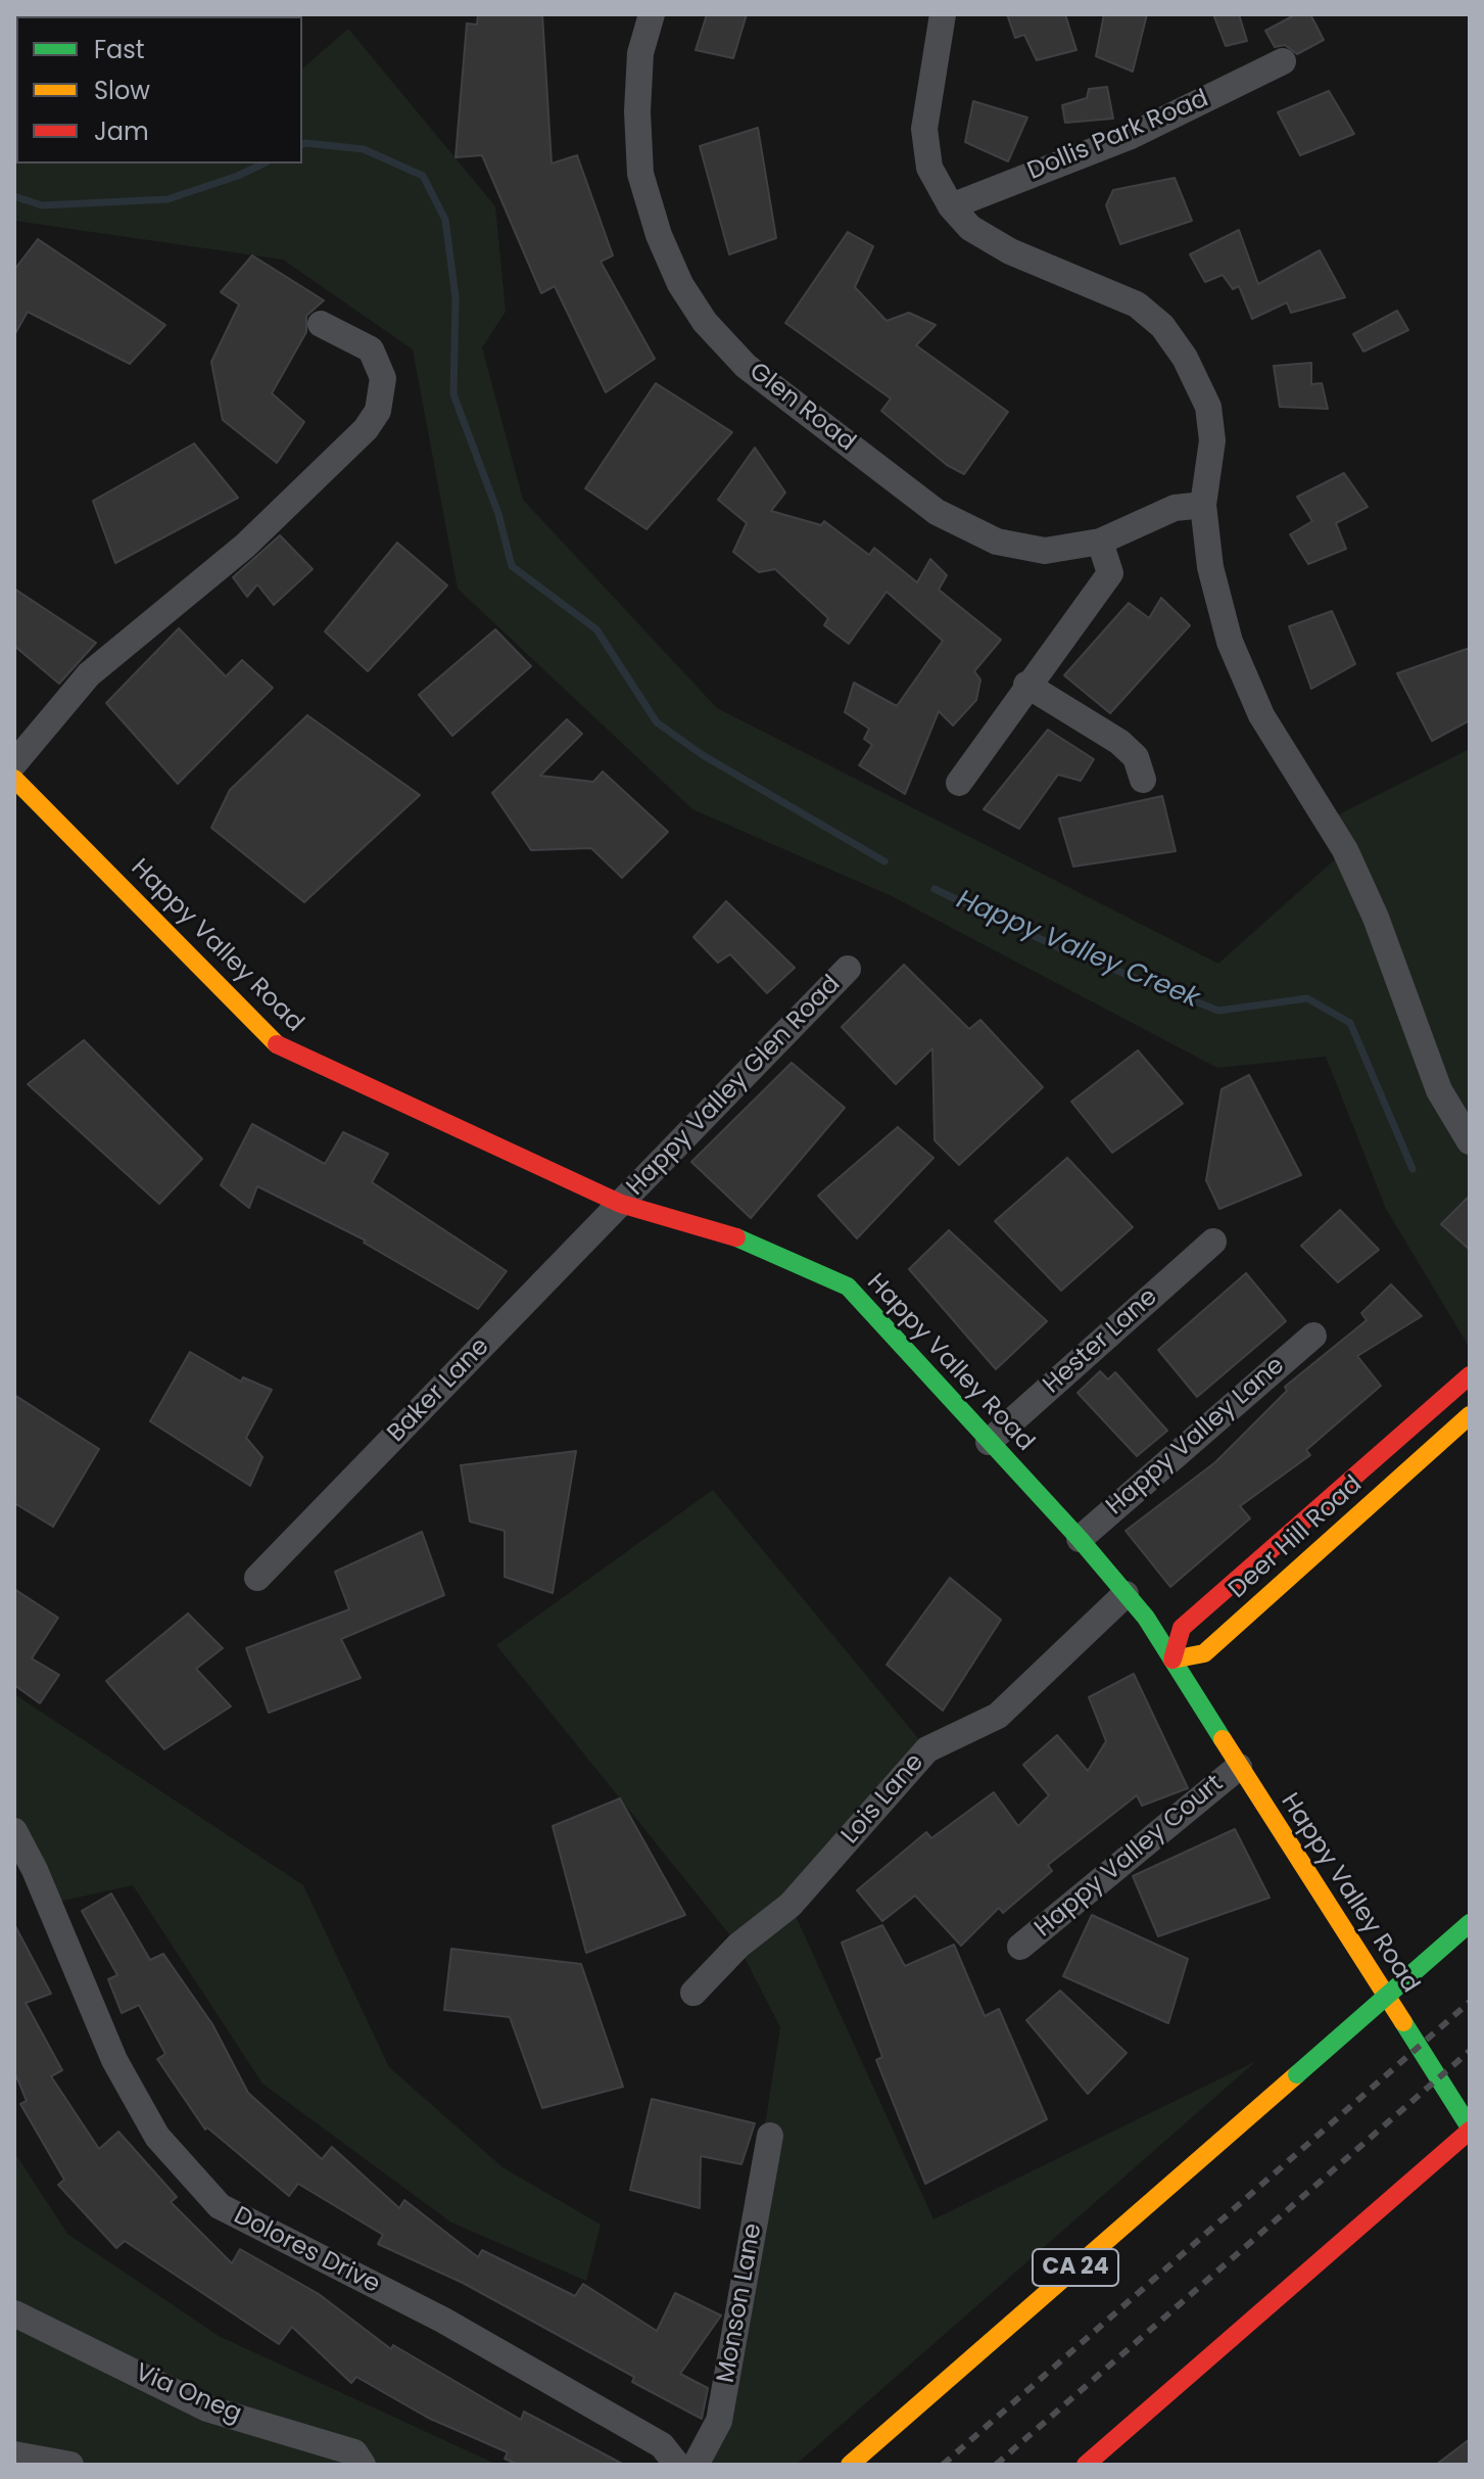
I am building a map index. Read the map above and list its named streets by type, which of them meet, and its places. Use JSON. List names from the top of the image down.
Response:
{
  "streets": {
    "main road": ["Happy Valley Road", "Deer Hill Road", "CA 24"],
    "street": [
      "Dollis Park Road",
      "Glen Road",
      "Happy Valley Glen Road",
      "Hester Lane",
      "Baker Lane",
      "Happy Valley Lane",
      "Lois Lane",
      "Happy Valley Court",
      "Dolores Drive",
      "Monson Lane",
      "Via Oneg"
    ]
  },
  "crossings": [
    ["Happy Valley Road", "Happy Valley Glen Road"],
    ["Happy Valley Road", "Hester Lane"],
    ["Happy Valley Road", "Baker Lane"],
    ["Happy Valley Road", "Happy Valley Lane"],
    ["Happy Valley Road", "Deer Hill Road"],
    ["Happy Valley Road", "Lois Lane"],
    ["Happy Valley Road", "Happy Valley Court"],
    ["Happy Valley Glen Road", "Baker Lane"]
  ],
  "water": ["Happy Valley Creek"],
  "legend": ["Fast", "Slow", "Jam"]
}
